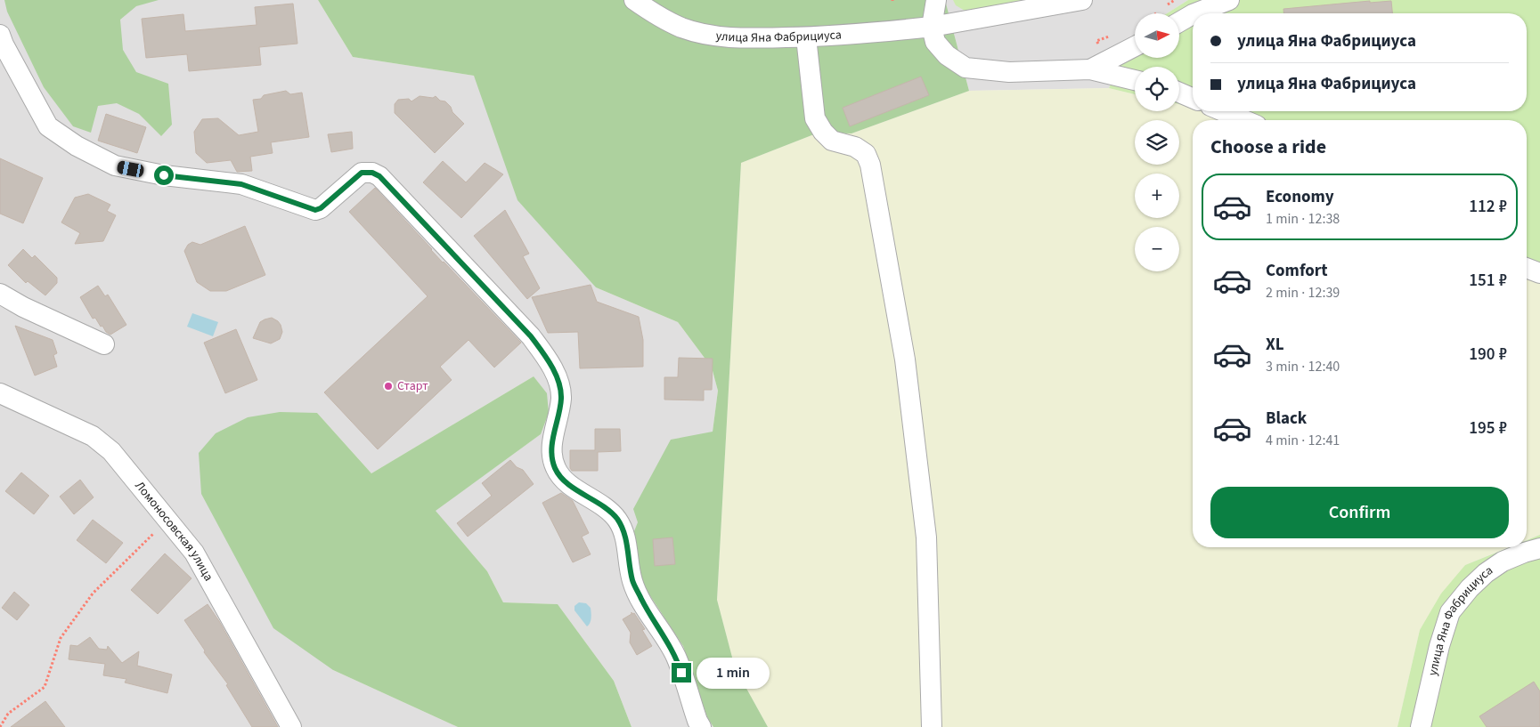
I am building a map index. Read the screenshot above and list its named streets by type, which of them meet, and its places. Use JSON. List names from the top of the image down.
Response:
{
  "streets": {
    "street": ["улица Яна Фабрициуса", "Ломоносовская улица"]
  },
  "places": ["Старт"],
  "north": "right",
  "page": {
    "map_buttons": ["+", "−"],
    "banner": ["улица Яна Фабрициуса", "улица Яна Фабрициуса"],
    "heading": "Choose a ride",
    "list": [
      {
        "name": "Economy",
        "note": "1 min · 12:38",
        "value": "112 ₽"
      },
      {
        "name": "Comfort",
        "note": "2 min · 12:39",
        "value": "151 ₽"
      },
      {
        "name": "XL",
        "note": "3 min · 12:40",
        "value": "190 ₽"
      },
      {
        "name": "Black",
        "note": "4 min · 12:41",
        "value": "195 ₽"
      }
    ],
    "buttons": "Confirm",
    "bubble": "1 min"
  }
}
